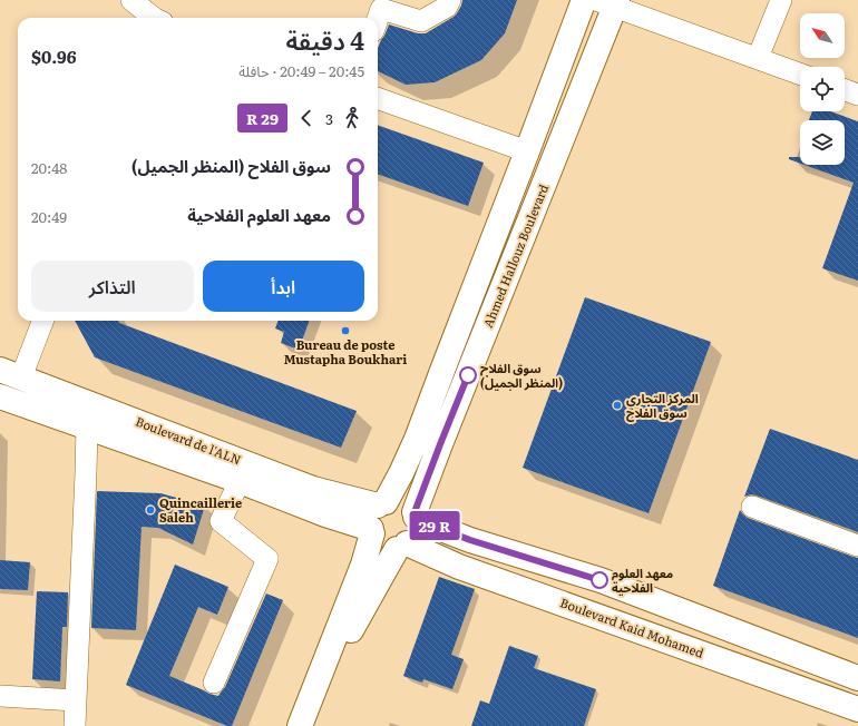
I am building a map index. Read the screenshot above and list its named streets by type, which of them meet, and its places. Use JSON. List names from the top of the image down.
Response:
{
  "streets": {
    "main road": ["Ahmed Hallouz Boulevard", "Boulevard de l'ALN", "Boulevard Kaid Mohamed"]
  },
  "crossings": [
    ["Ahmed Hallouz Boulevard", "Boulevard de l'ALN"],
    ["Ahmed Hallouz Boulevard", "Boulevard Kaid Mohamed"],
    ["Boulevard de l'ALN", "Boulevard Kaid Mohamed"]
  ],
  "places": [
    "Bureau de poste Mustapha Boukhari",
    "سوق الفلاح (المنظر الجميل)",
    "المركز التجاري سوق الفلاح",
    "Quincaillerie Saleh",
    "معهد العلوم الفلاحية"
  ],
  "north": "top left",
  "page": {
    "on_map": "29 R",
    "heading": ["4 دقيقة", "20:45 – 20:49 · حافلة", "$0.96"],
    "legs": ["3", "29 R"],
    "list": [
      {
        "name": "سوق الفلاح (المنظر الجميل)",
        "value": "20:48"
      },
      {
        "name": "معهد العلوم الفلاحية",
        "value": "20:49"
      }
    ],
    "buttons": ["ابدأ", "التذاكر"]
  }
}
